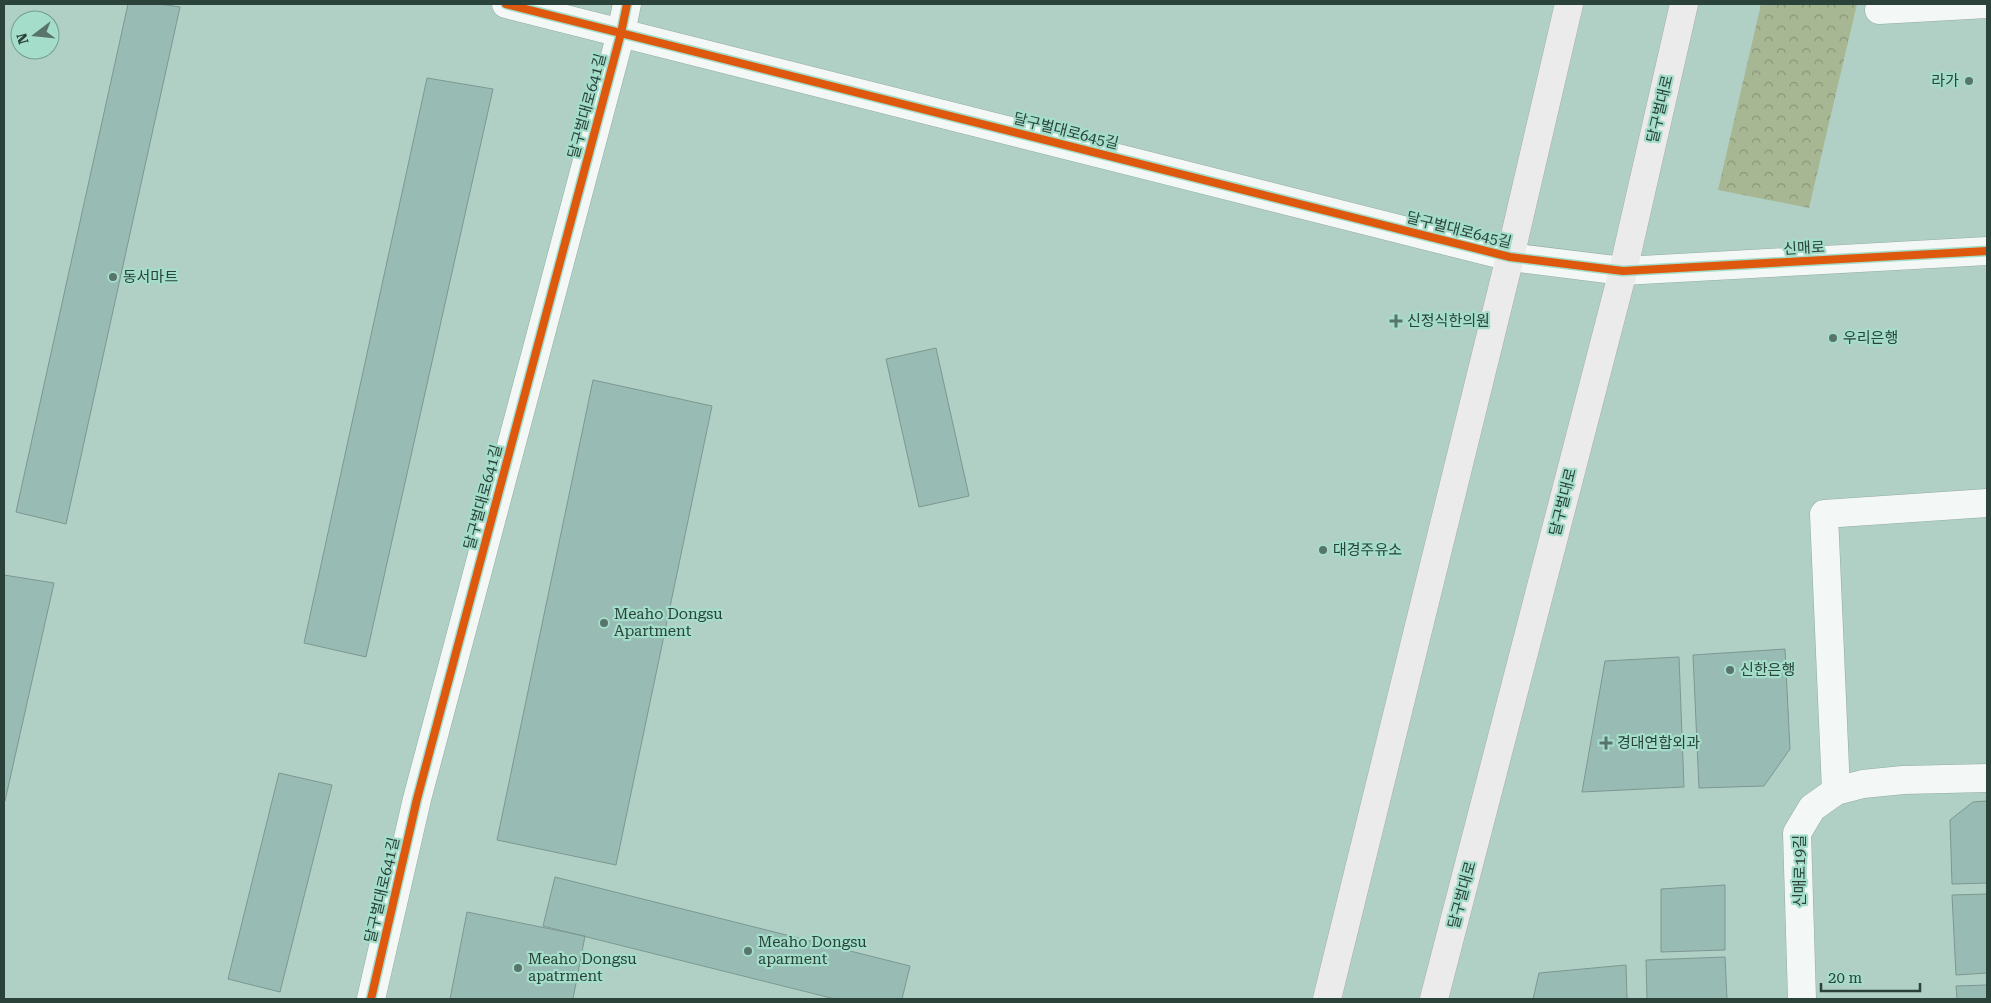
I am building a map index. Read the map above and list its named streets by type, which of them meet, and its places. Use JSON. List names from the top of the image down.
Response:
{
  "streets": {
    "main road": ["달구벌대로"],
    "street": [
      "달구벌대로641길",
      "달구벌대로645길",
      "신매로",
      "신매로19길"
    ]
  },
  "crossings": [
    ["달구벌대로641길", "달구벌대로645길"],
    ["달구벌대로", "달구벌대로645길"],
    ["달구벌대로", "신매로"],
    ["달구벌대로645길", "신매로"]
  ],
  "places": {
    "other": [
      "라가",
      "동서마트",
      "우리은행",
      "대경주유소",
      "Meaho Dongsu Apartment",
      "신한은행",
      "Meaho Dongsu aparment",
      "Meaho Dongsu apatrment"
    ],
    "health": ["신정식한의원", "경대연합외과"]
  },
  "scale_bar": "20 m",
  "north": "left"
}
